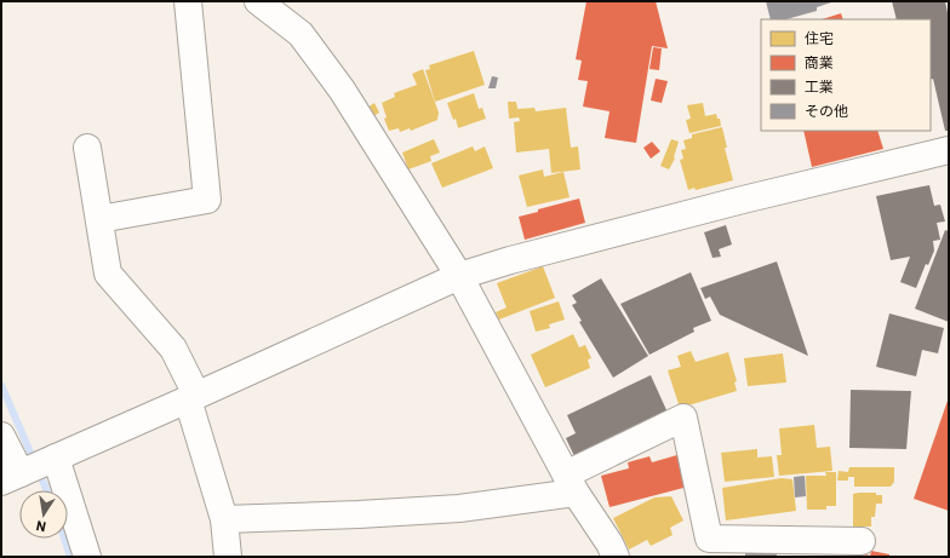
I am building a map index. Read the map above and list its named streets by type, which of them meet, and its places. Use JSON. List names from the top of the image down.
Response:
{
  "legend": [
    "住宅",
    "商業",
    "工業",
    "その他"
  ],
  "north": "bottom"
}
